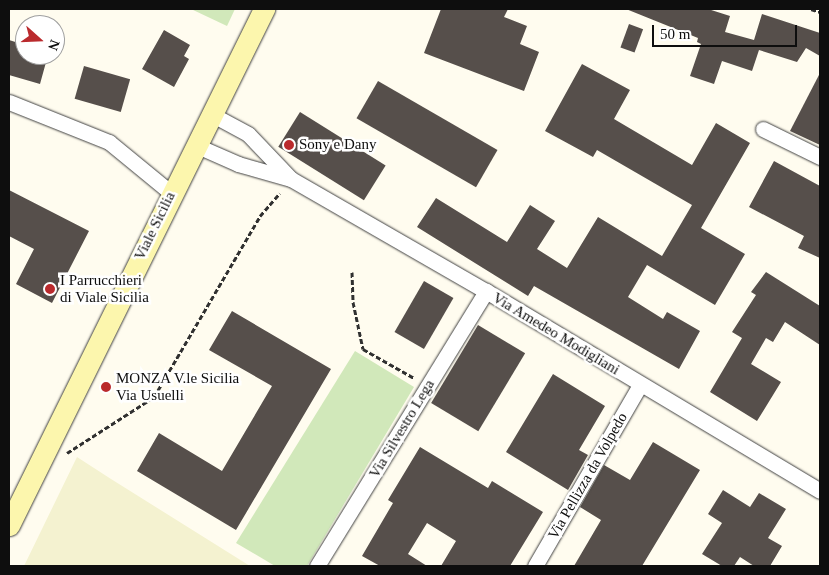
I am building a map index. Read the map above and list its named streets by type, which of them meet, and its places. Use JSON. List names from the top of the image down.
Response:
{
  "streets": {
    "street": [
      "Viale Sicilia",
      "Via Amedeo Modigliani",
      "Via Silvestro Lega",
      "Via Pellizza da Volpedo"
    ]
  },
  "crossings": [
    ["Viale Sicilia", "Via Amedeo Modigliani"],
    ["Via Amedeo Modigliani", "Via Silvestro Lega"],
    ["Via Amedeo Modigliani", "Via Pellizza da Volpedo"]
  ],
  "places": ["Sony e Dany", "I Parrucchieri di Viale Sicilia", "MONZA V.le Sicilia Via Usuelli"],
  "scale_bar": "50 m",
  "north": "right"
}
